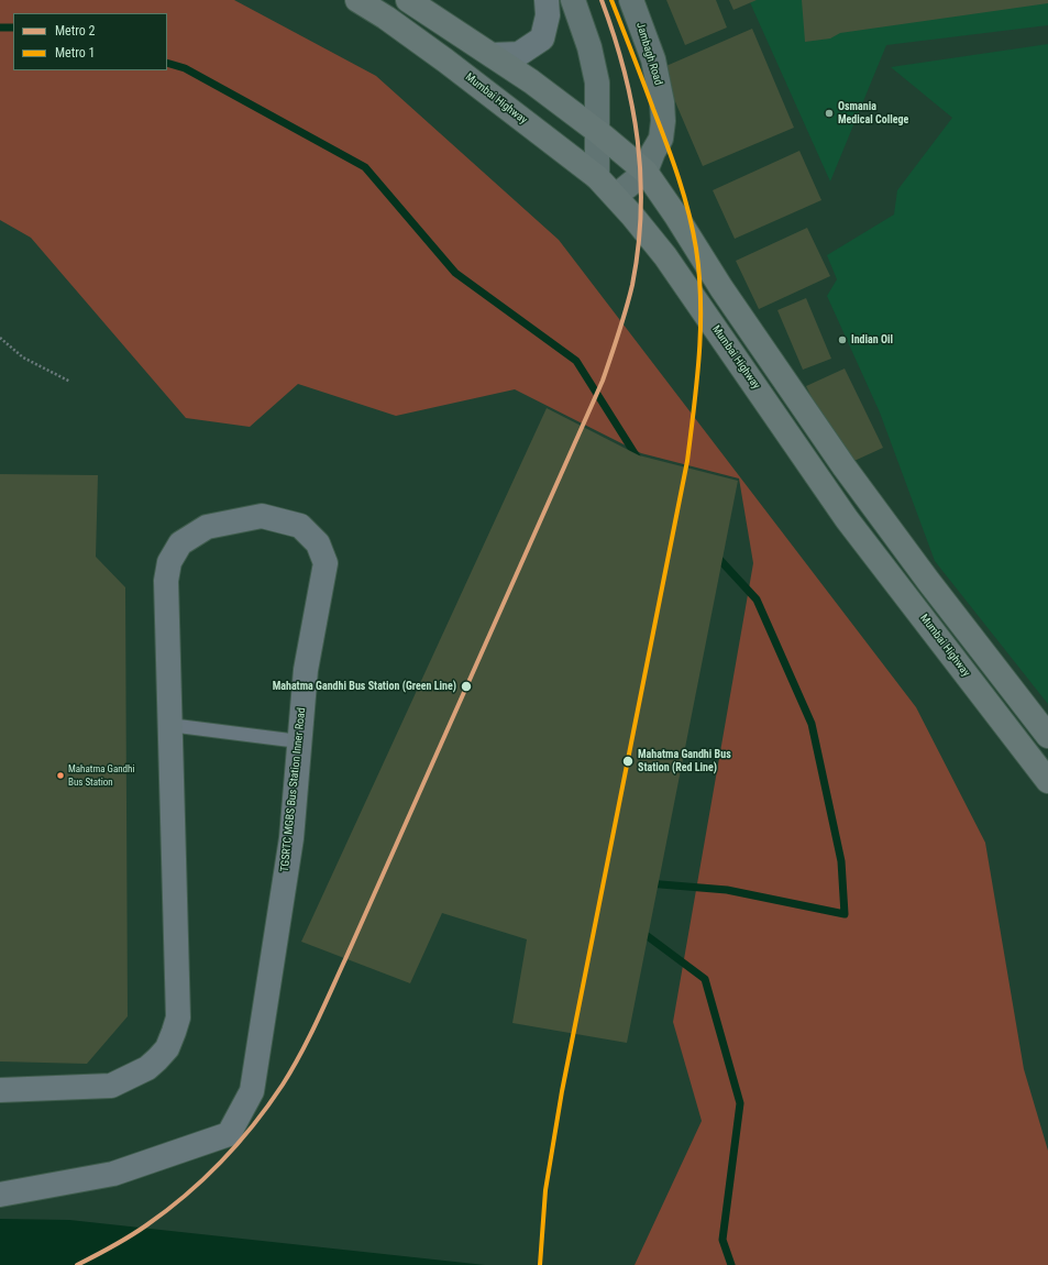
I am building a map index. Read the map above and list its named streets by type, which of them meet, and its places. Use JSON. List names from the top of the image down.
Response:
{
  "streets": {
    "highway": ["Mumbai Highway"],
    "main road": ["Jambagh Road"],
    "street": ["TGSRTC MGBS Bus Station Inner Road"]
  },
  "crossings": [
    ["Jambagh Road", "Mumbai Highway"]
  ],
  "places": [
    "Osmania Medical College",
    "Indian Oil",
    "Mahatma Gandhi Bus Station (Green Line)",
    "Mahatma Gandhi Bus Station (Red Line)",
    "Mahatma Gandhi Bus Station"
  ],
  "lines": ["metro line 2", "metro line 1"],
  "legend": ["Metro 2", "Metro 1"]
}
